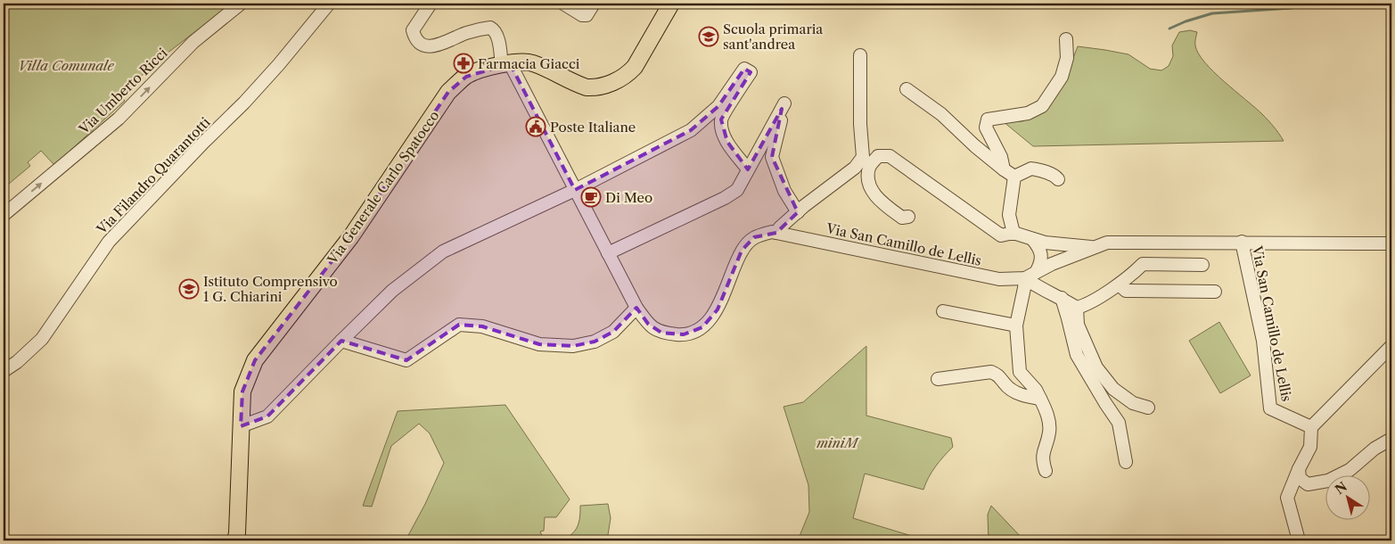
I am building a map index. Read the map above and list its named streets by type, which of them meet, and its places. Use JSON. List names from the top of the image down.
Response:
{
  "streets": {
    "main road": ["Via Generale Carlo Spatocco"],
    "street": ["Via Umberto Ricci", "Via Filandro Quarantotti", "Via San Camillo de Lellis"]
  },
  "crossings": [
    ["Via Generale Carlo Spatocco", "Via San Camillo de Lellis"]
  ],
  "one_way": ["Via Umberto Ricci"],
  "parks": ["Villa Comunale", "miniM"],
  "places": {
    "school or university": ["Scuola primaria sant'andrea", "Istituto Comprensivo 1 G. Chiarini"],
    "pharmacy": ["Farmacia Giacci"],
    "public building": ["Poste Italiane"],
    "cafe": ["Di Meo"]
  },
  "north": "top left"
}
